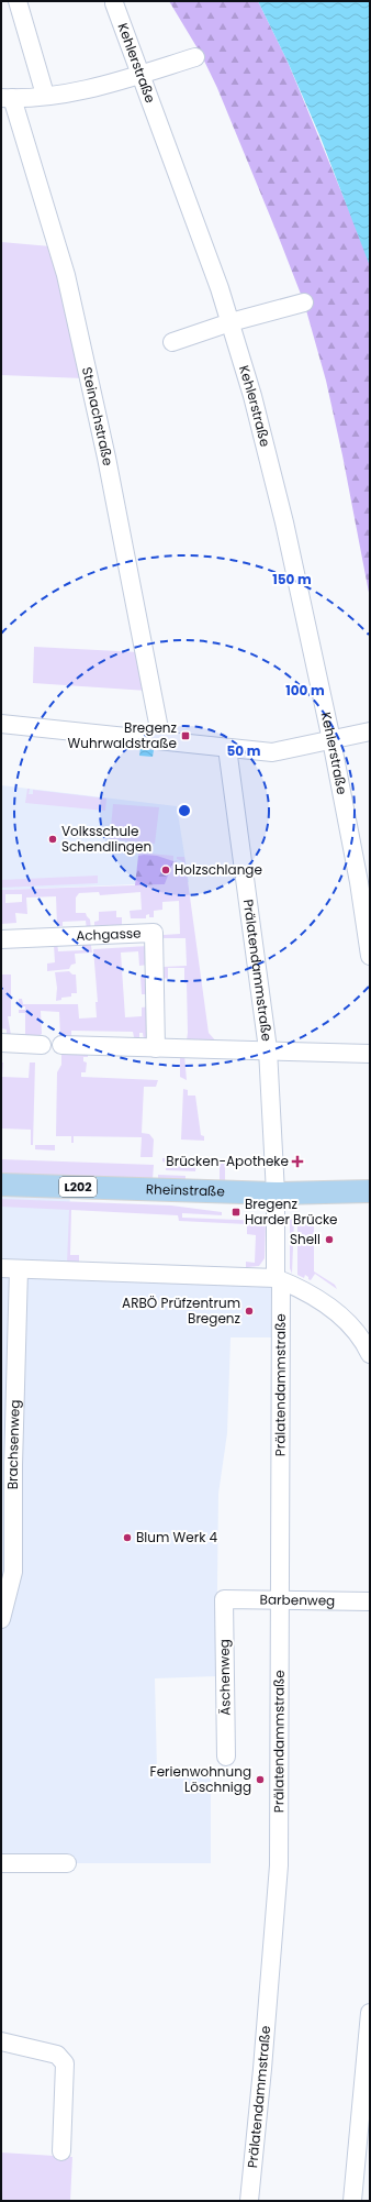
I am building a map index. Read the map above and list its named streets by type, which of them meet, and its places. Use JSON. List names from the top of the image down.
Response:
{
  "streets": {
    "main road": ["L202", "Rheinstraße"],
    "street": [
      "Kehlerstraße",
      "Steinachstraße",
      "Achgasse",
      "Prälatendammstraße",
      "Brachsenweg",
      "Barbenweg",
      "Äschenweg"
    ]
  },
  "crossings": [
    ["Prälatendammstraße", "Rheinstraße"],
    ["Prälatendammstraße", "Barbenweg"],
    ["Barbenweg", "Äschenweg"]
  ],
  "places": {
    "transit": ["Bregenz Wuhrwaldstraße", "Bregenz Harder Brücke"],
    "other": [
      "Volksschule Schendlingen",
      "Holzschlange",
      "Shell",
      "ARBÖ Prüfzentrum Bregenz",
      "Blum Werk 4",
      "Ferienwohnung Löschnigg"
    ],
    "health": ["Brücken-Apotheke"]
  },
  "rings": ["150 m", "100 m", "50 m"]
}
